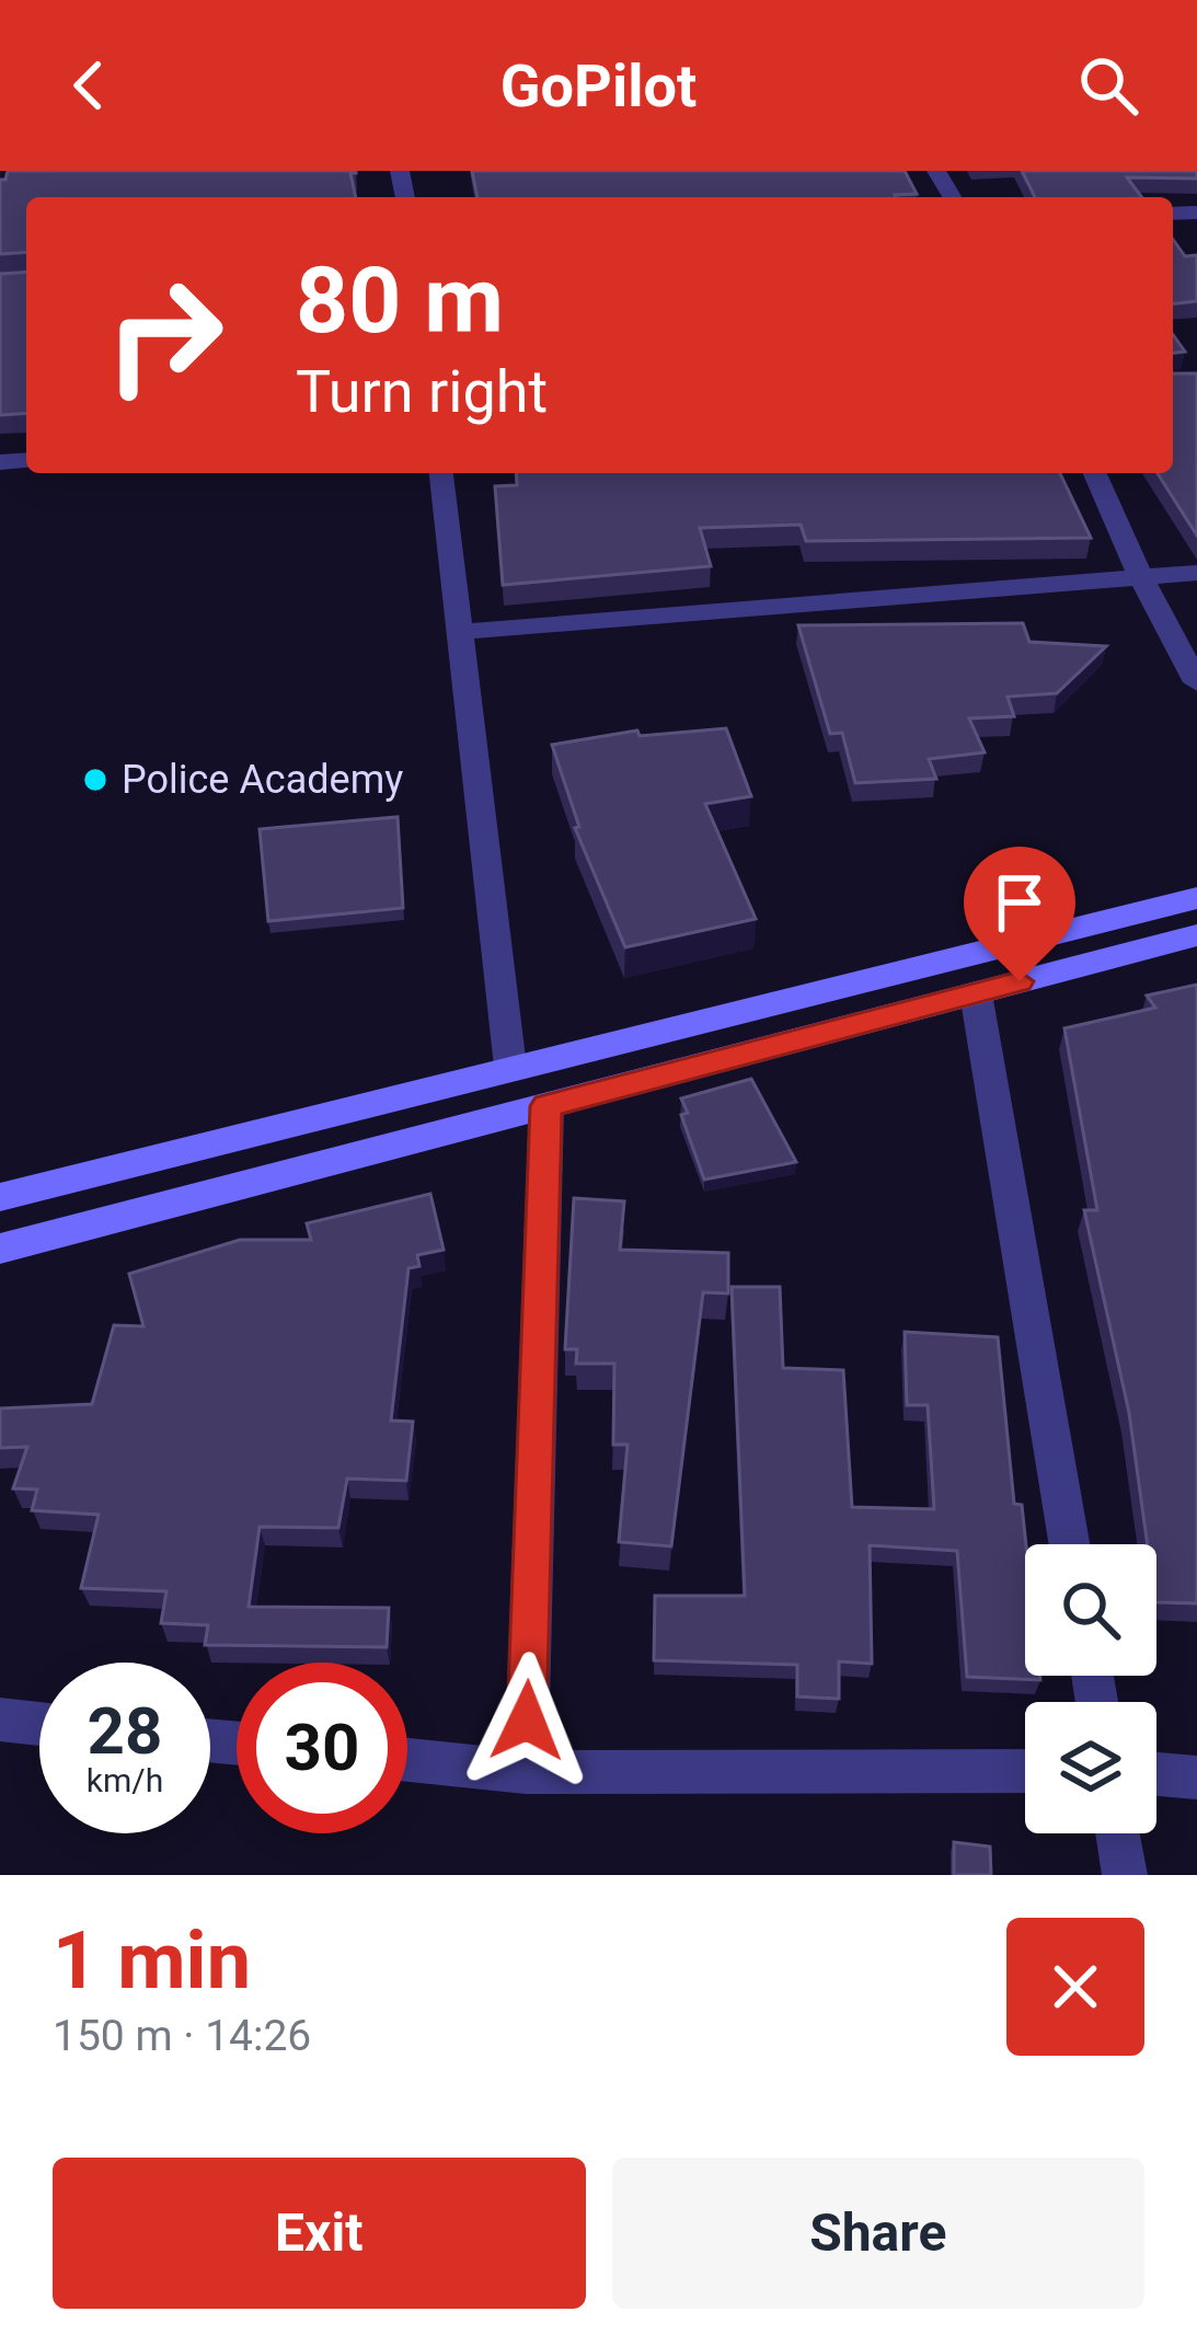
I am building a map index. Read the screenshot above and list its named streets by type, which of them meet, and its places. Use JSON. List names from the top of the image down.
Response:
{
  "places": ["Police Academy"],
  "page": {
    "header": "GoPilot",
    "turn": ["80 m", "Turn right"],
    "speed": "28 km/h",
    "limit": "30",
    "heading": ["1 min", "150 m · 14:26"],
    "buttons": ["Exit", "Share"]
  }
}
